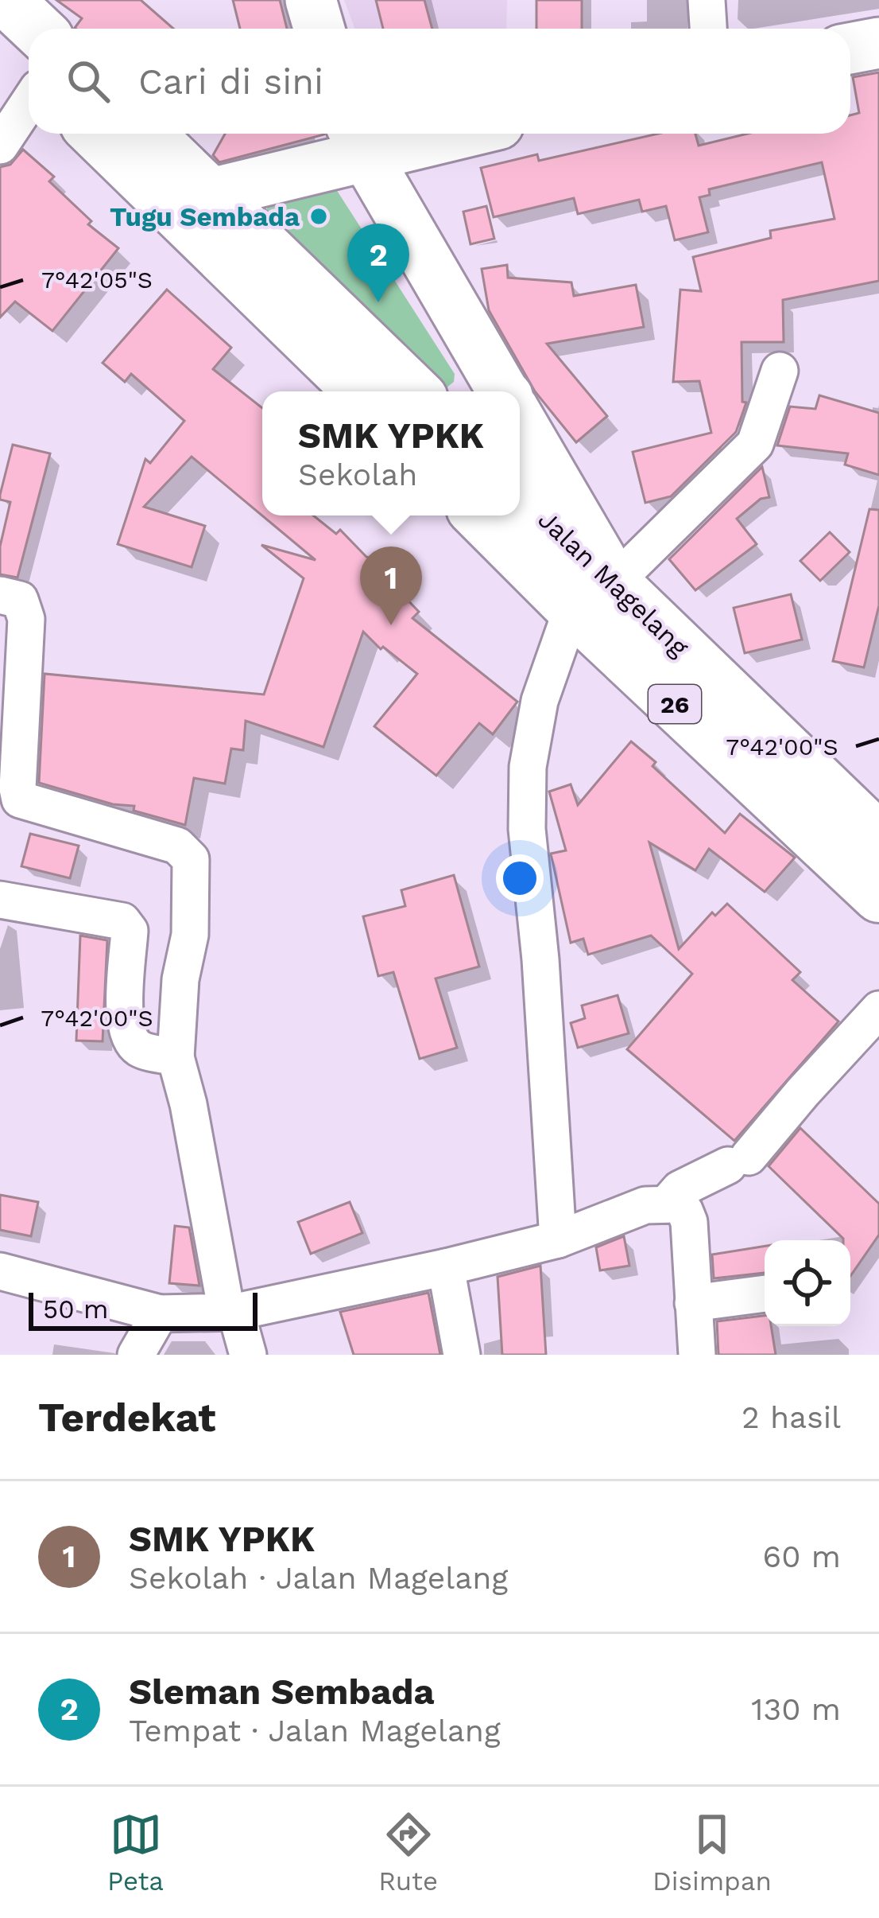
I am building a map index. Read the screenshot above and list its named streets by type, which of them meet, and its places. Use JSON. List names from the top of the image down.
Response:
{
  "streets": {
    "highway": ["Jalan Magelang", "26"]
  },
  "places": ["Tugu Sembada"],
  "scale_bar": "50 m",
  "page": {
    "search": "Cari di sini",
    "pins": ["2", "1"],
    "popup": ["SMK YPKK", "Sekolah"],
    "scale": "50 m",
    "heading": ["Terdekat", "2 hasil"],
    "list": [
      {
        "mark": "1",
        "name": "SMK YPKK",
        "note": "Sekolah · Jalan Magelang",
        "value": "60 m"
      },
      {
        "mark": "2",
        "name": "Sleman Sembada",
        "note": "Tempat · Jalan Magelang",
        "value": "130 m"
      }
    ],
    "nav": ["Peta", "Rute", "Disimpan"]
  },
  "coordinates": ["7°42'05\"S", "7°42'00\"S"]
}
